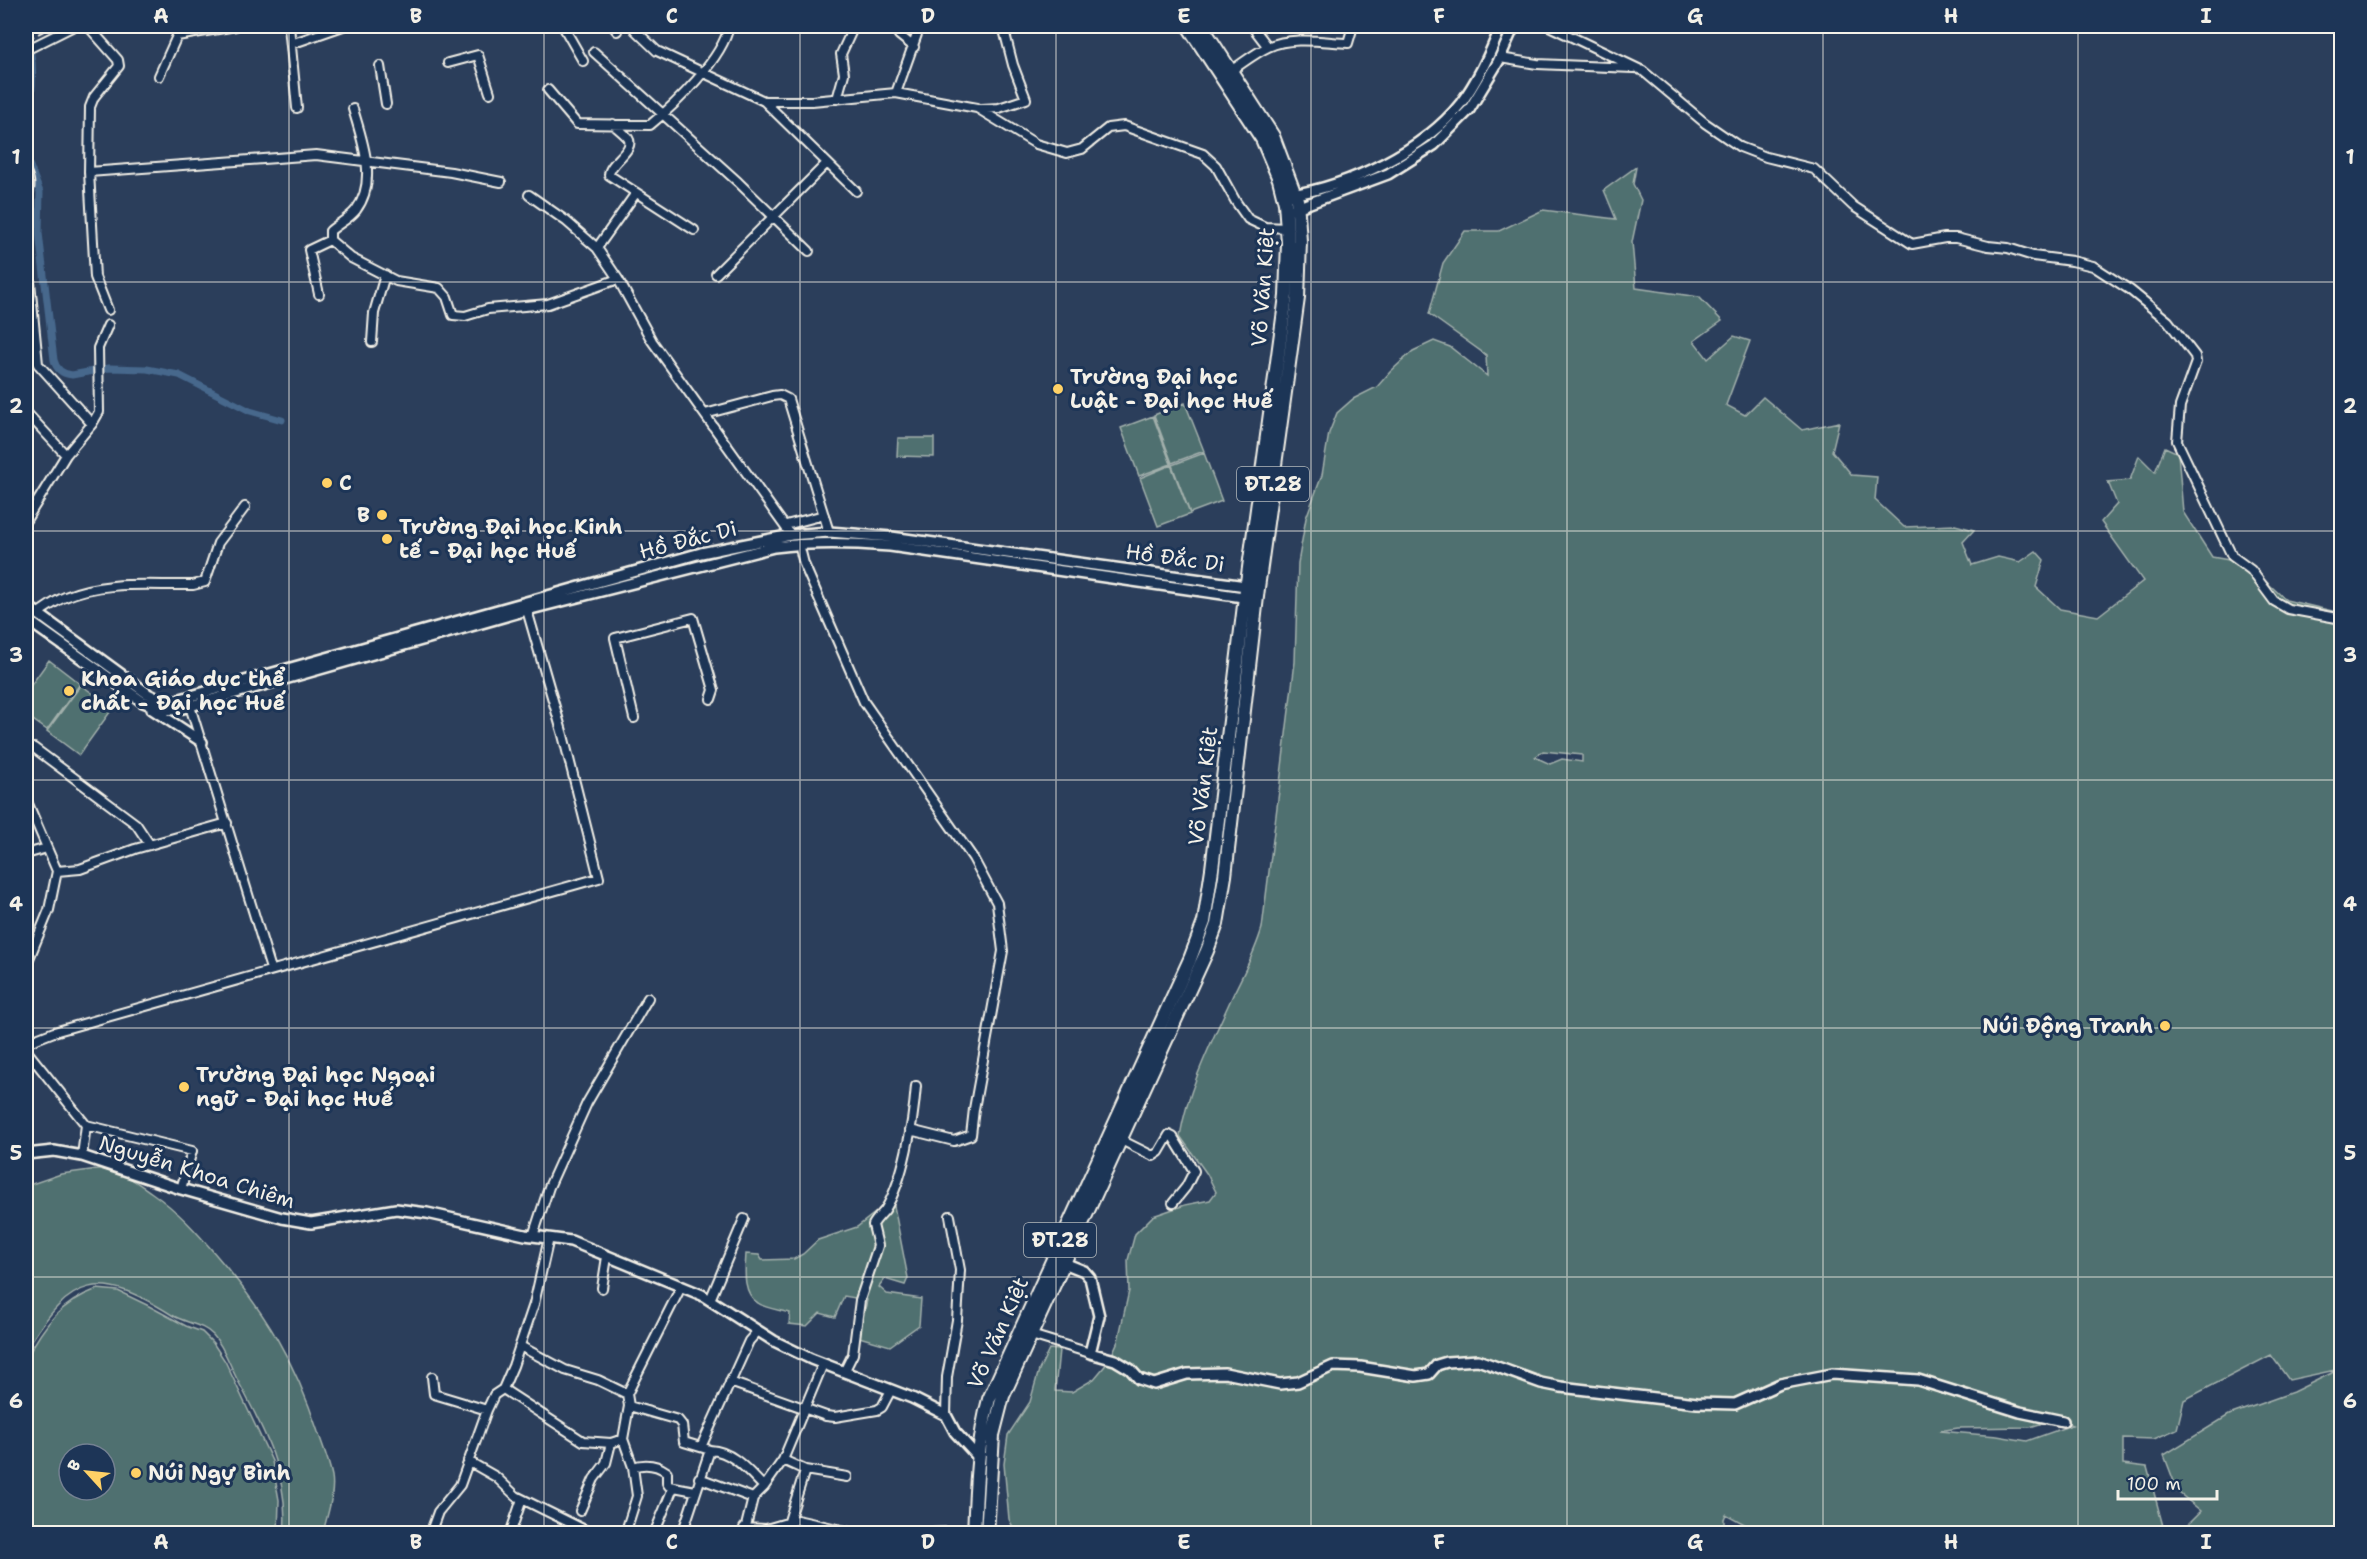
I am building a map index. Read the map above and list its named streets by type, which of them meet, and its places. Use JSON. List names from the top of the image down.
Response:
{
  "streets": {
    "main road": ["Võ Văn Kiệt", "ĐT.28"],
    "street": ["Hồ Đắc Di", "Nguyễn Khoa Chiêm"]
  },
  "crossings": [
    ["Võ Văn Kiệt", "Hồ Đắc Di"]
  ],
  "places": [
    "Trường Đại học Luật - Đại học Huế",
    "C",
    "B",
    "Trường Đại học Kinh tế - Đại học Huế",
    "Khoa Giáo dục thể chất - Đại học Huế",
    "Núi Động Tranh",
    "Trường Đại học Ngoại ngữ - Đại học Huế",
    "Núi Ngự Bình"
  ],
  "scale_bar": "100 m",
  "north": "top left",
  "grid": {
    "columns": [
      "A",
      "B",
      "C",
      "D",
      "E",
      "F",
      "G",
      "H",
      "I"
    ],
    "rows": [
      "1",
      "2",
      "3",
      "4",
      "5",
      "6"
    ]
  }
}
